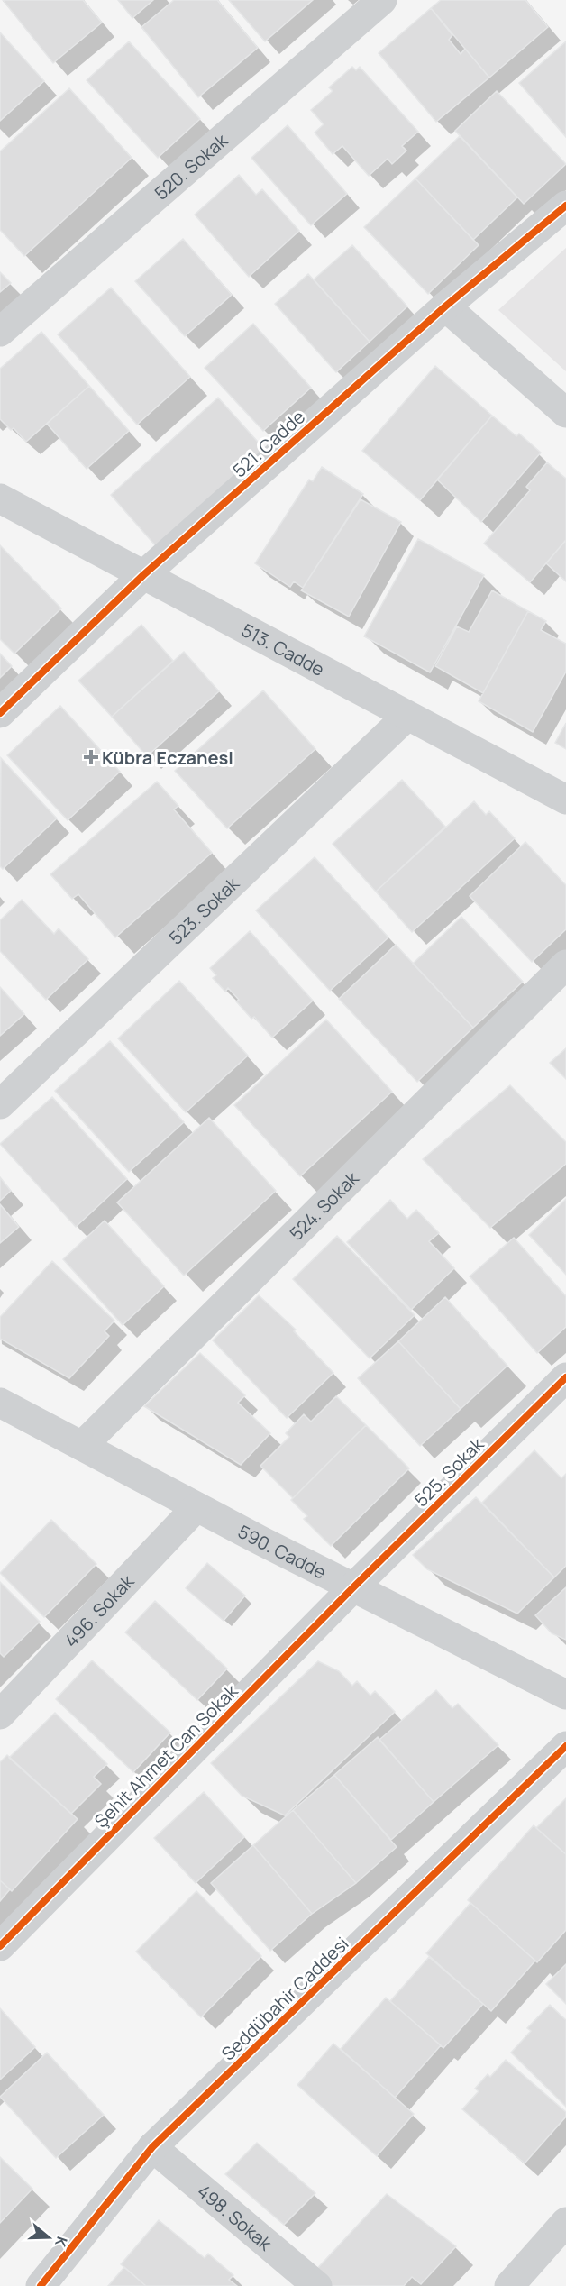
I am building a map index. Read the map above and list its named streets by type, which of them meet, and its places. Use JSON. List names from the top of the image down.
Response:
{
  "streets": {
    "street": [
      "520. Sokak",
      "521. Cadde",
      "513. Cadde",
      "523. Sokak",
      "524. Sokak",
      "525. Sokak",
      "590. Cadde",
      "496. Sokak",
      "Şehit Ahmet Can Sokak",
      "Seddübahir Caddesi",
      "498. Sokak"
    ]
  },
  "crossings": [
    ["521. Cadde", "513. Cadde"],
    ["513. Cadde", "523. Sokak"],
    ["524. Sokak", "590. Cadde"],
    ["525. Sokak", "590. Cadde"],
    ["525. Sokak", "Şehit Ahmet Can Sokak"],
    ["590. Cadde", "496. Sokak"],
    ["590. Cadde", "Şehit Ahmet Can Sokak"],
    ["Seddübahir Caddesi", "498. Sokak"]
  ],
  "places": {
    "health": ["Kübra Eczanesi"]
  },
  "north": "right"
}
